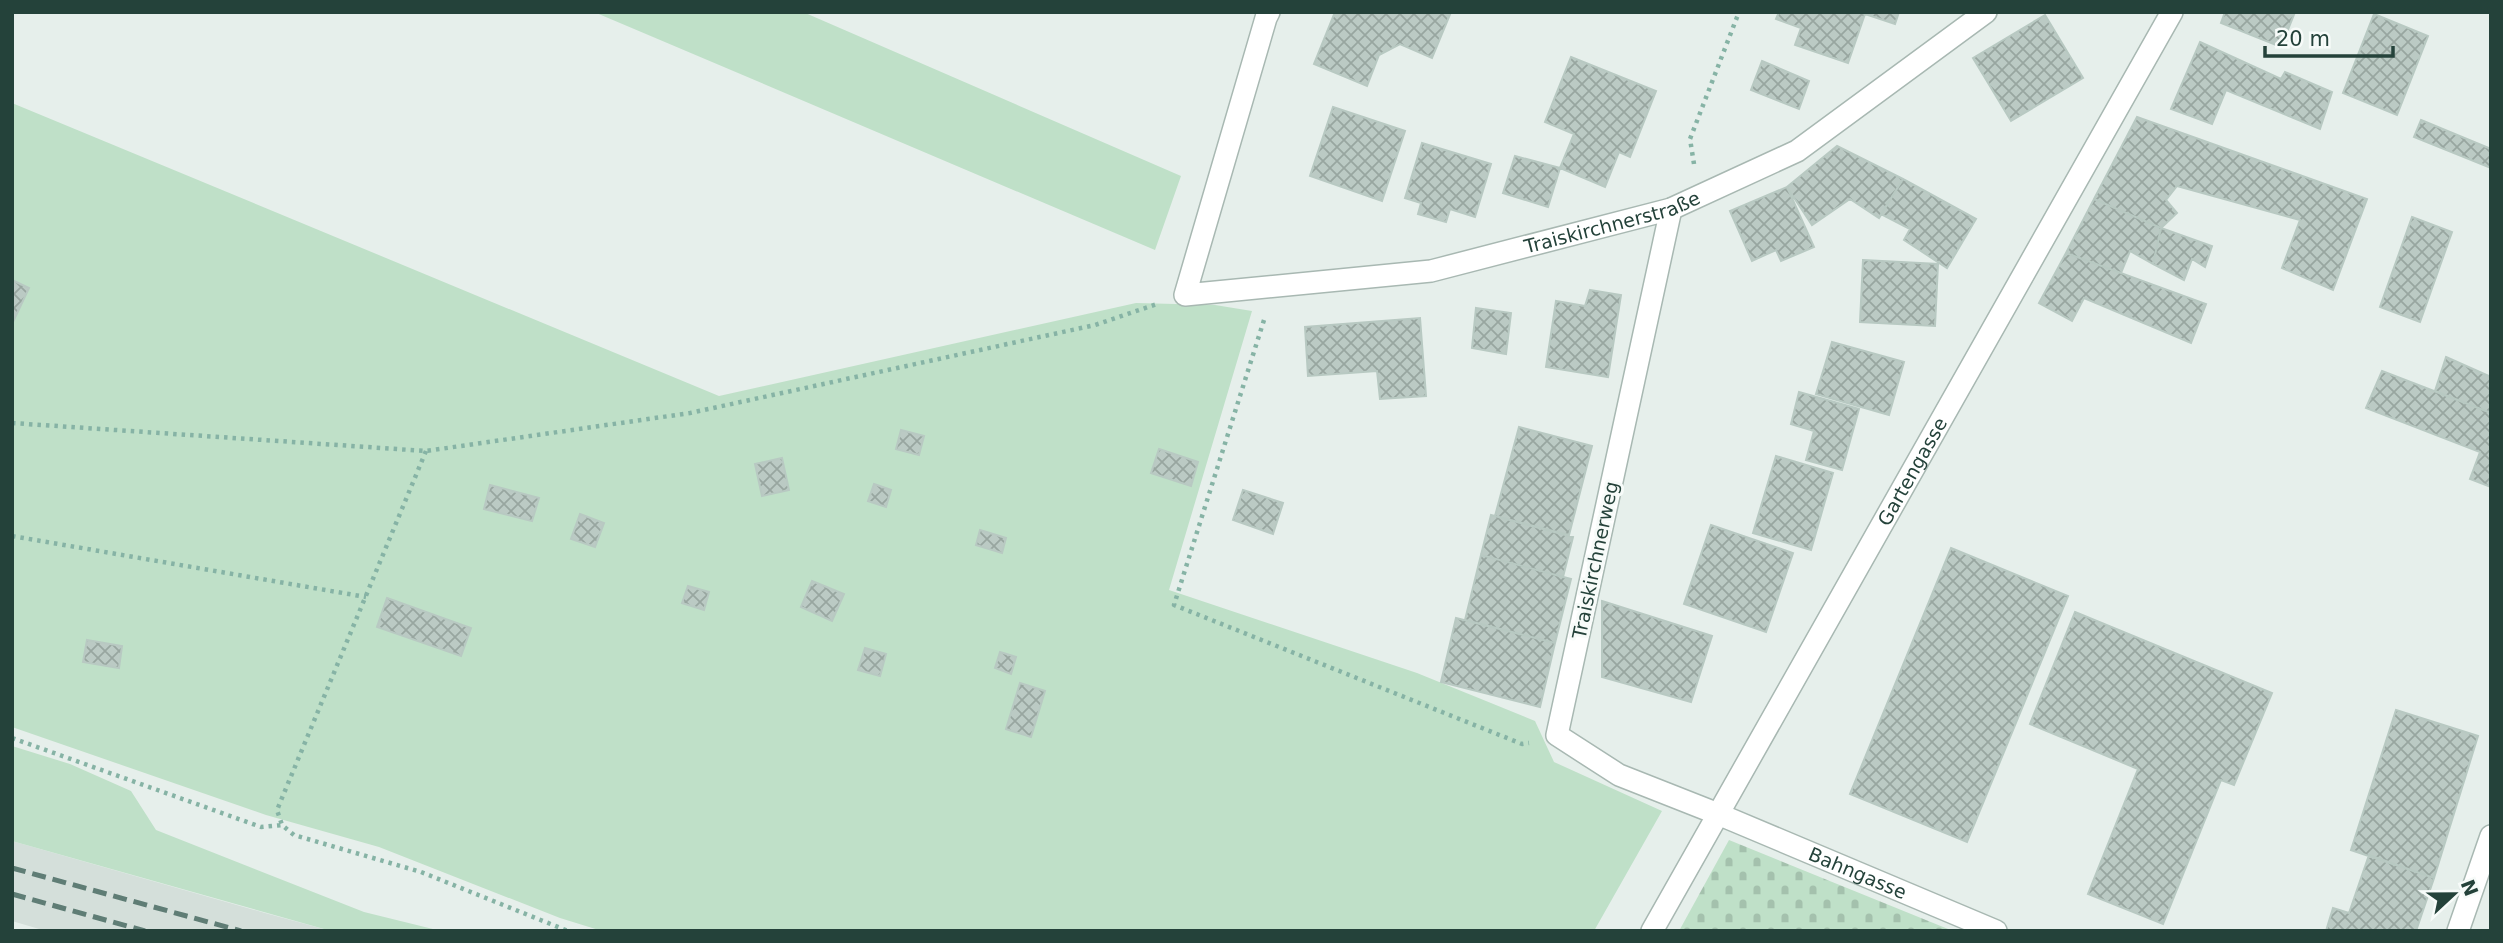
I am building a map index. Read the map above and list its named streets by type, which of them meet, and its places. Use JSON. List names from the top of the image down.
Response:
{
  "streets": {
    "street": [
      "Traiskirchnerstraße",
      "Gartengasse",
      "Traiskirchnerweg",
      "Bahngasse"
    ]
  },
  "crossings": [
    ["Traiskirchnerstraße", "Traiskirchnerweg"],
    ["Gartengasse", "Bahngasse"]
  ],
  "scale_bar": "20 m",
  "north": "right"
}
